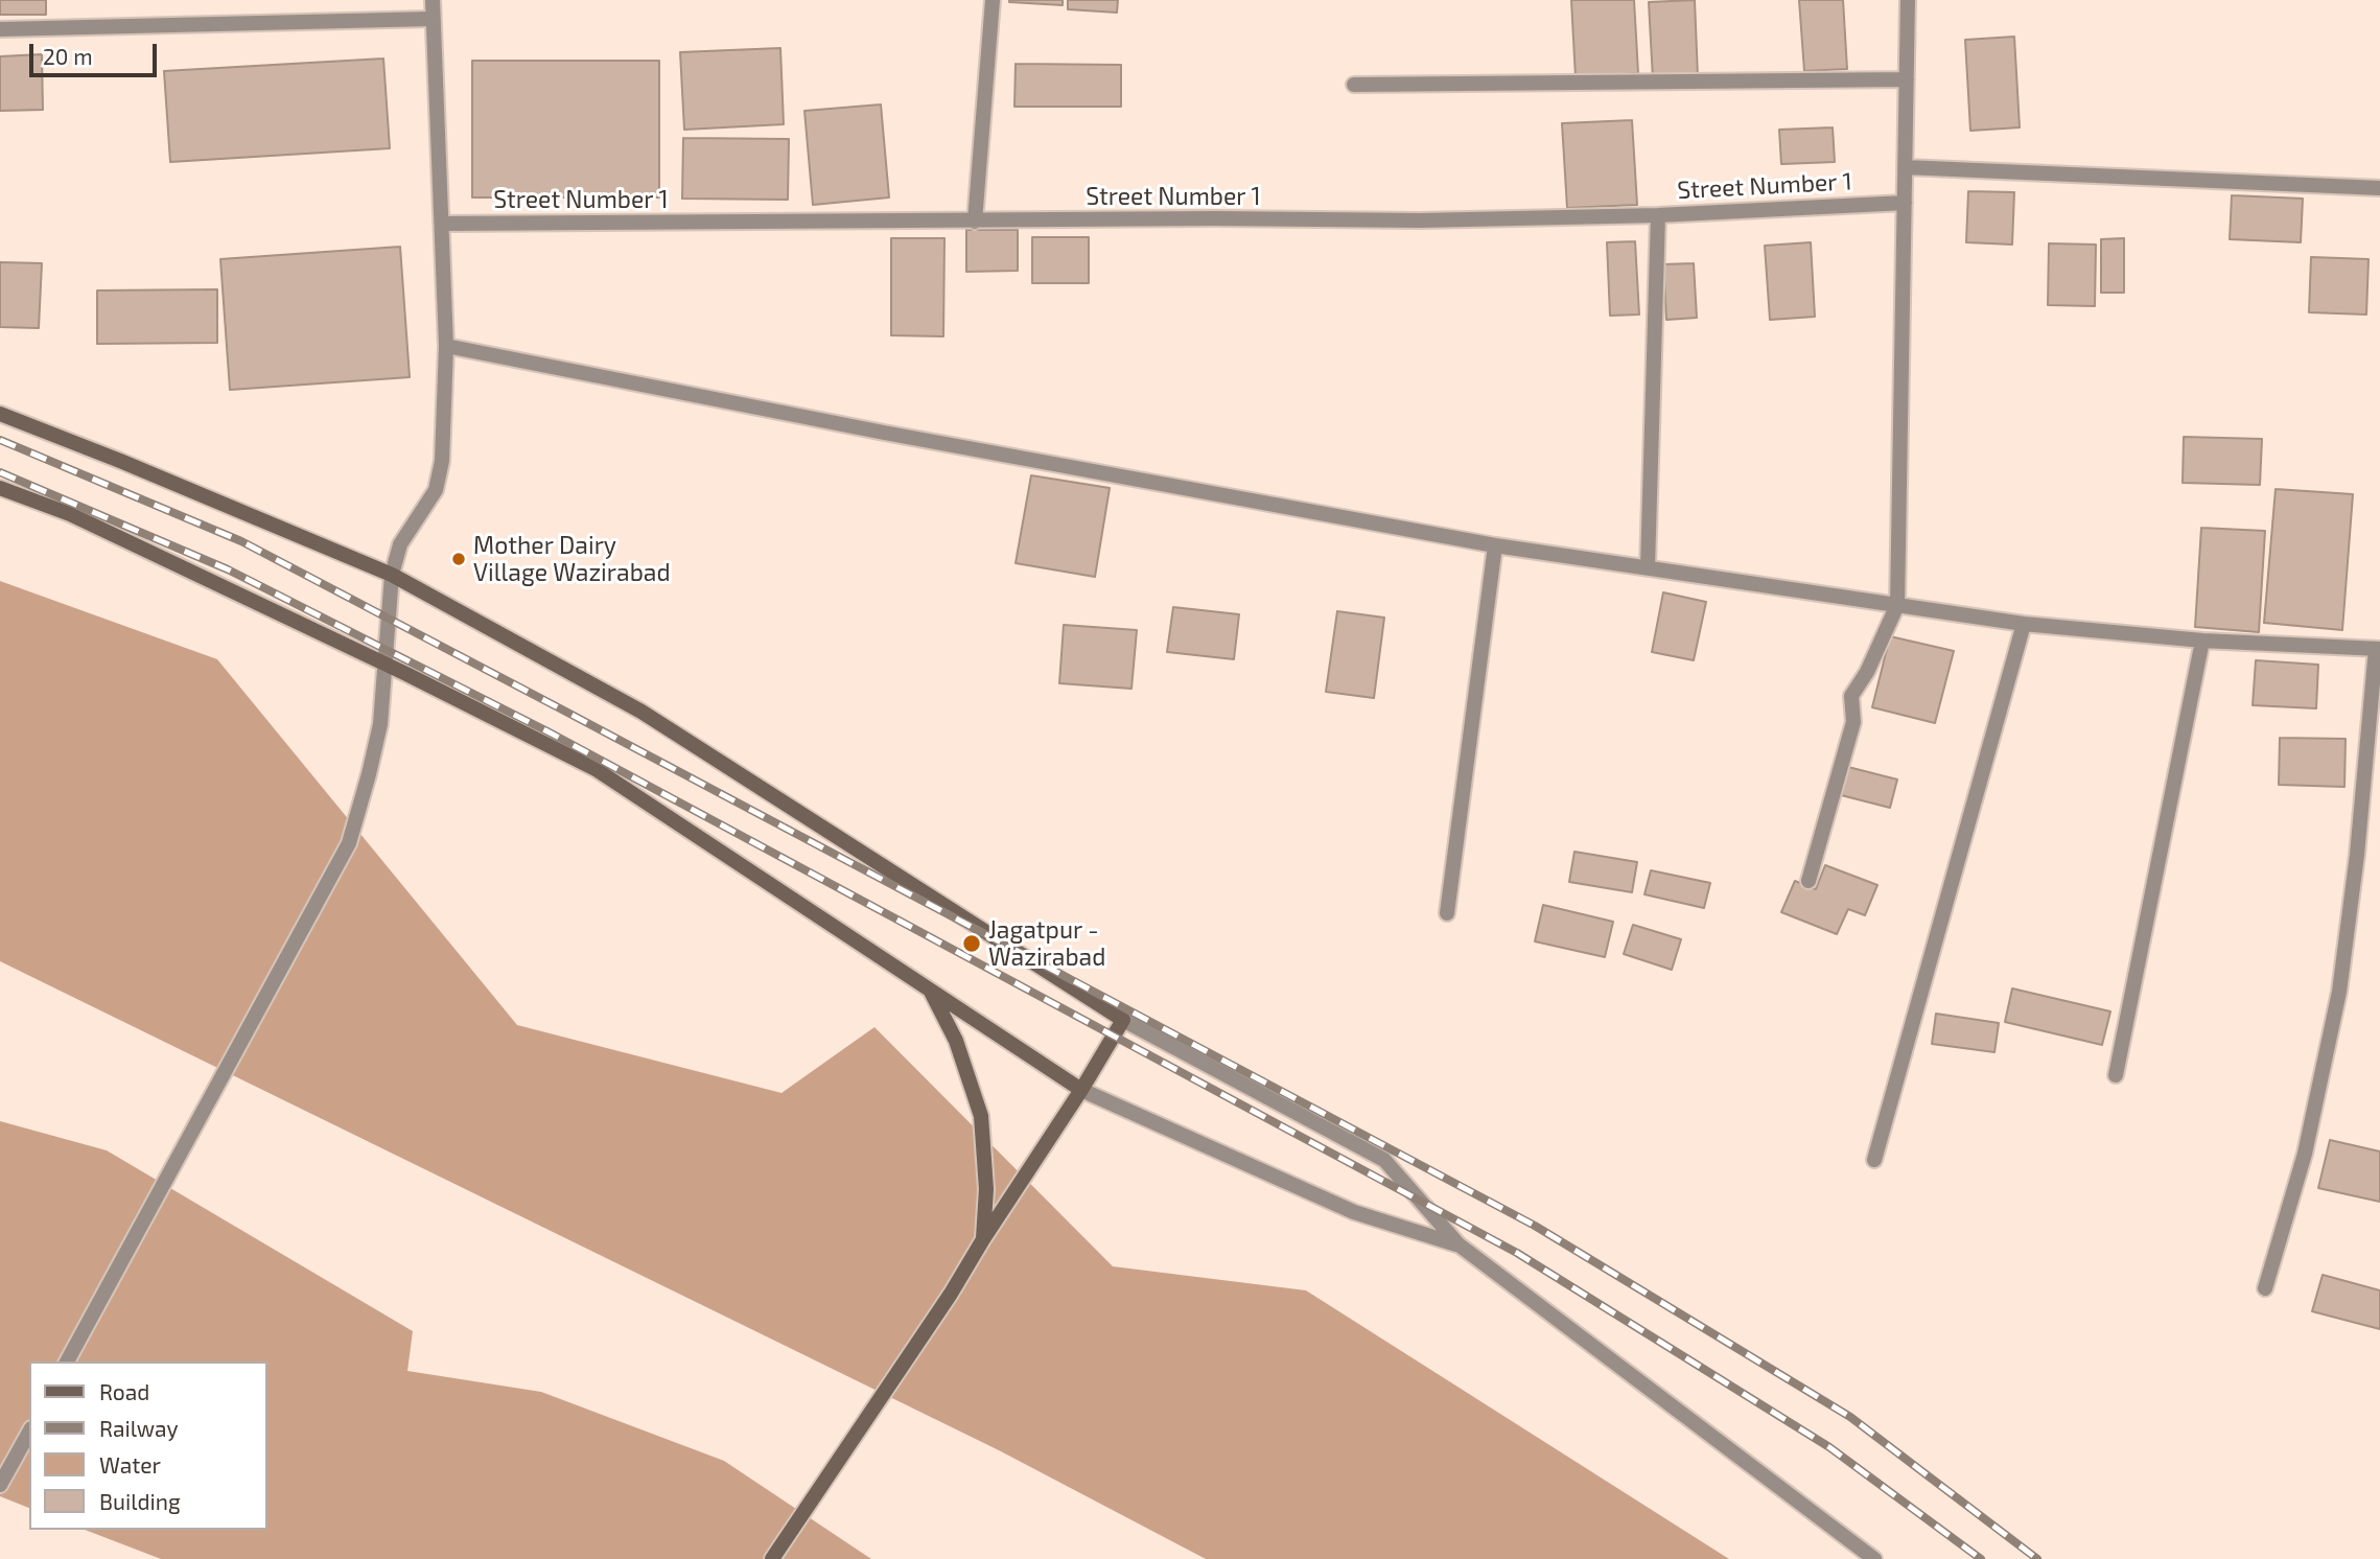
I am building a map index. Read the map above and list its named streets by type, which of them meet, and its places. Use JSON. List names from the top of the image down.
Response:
{
  "streets": {
    "street": ["Street Number 1"]
  },
  "places": ["Mother Dairy Village Wazirabad", "Jagatpur - Wazirabad"],
  "legend": [
    "Road",
    "Railway",
    "Water",
    "Building"
  ],
  "scale_bar": "20 m"
}
